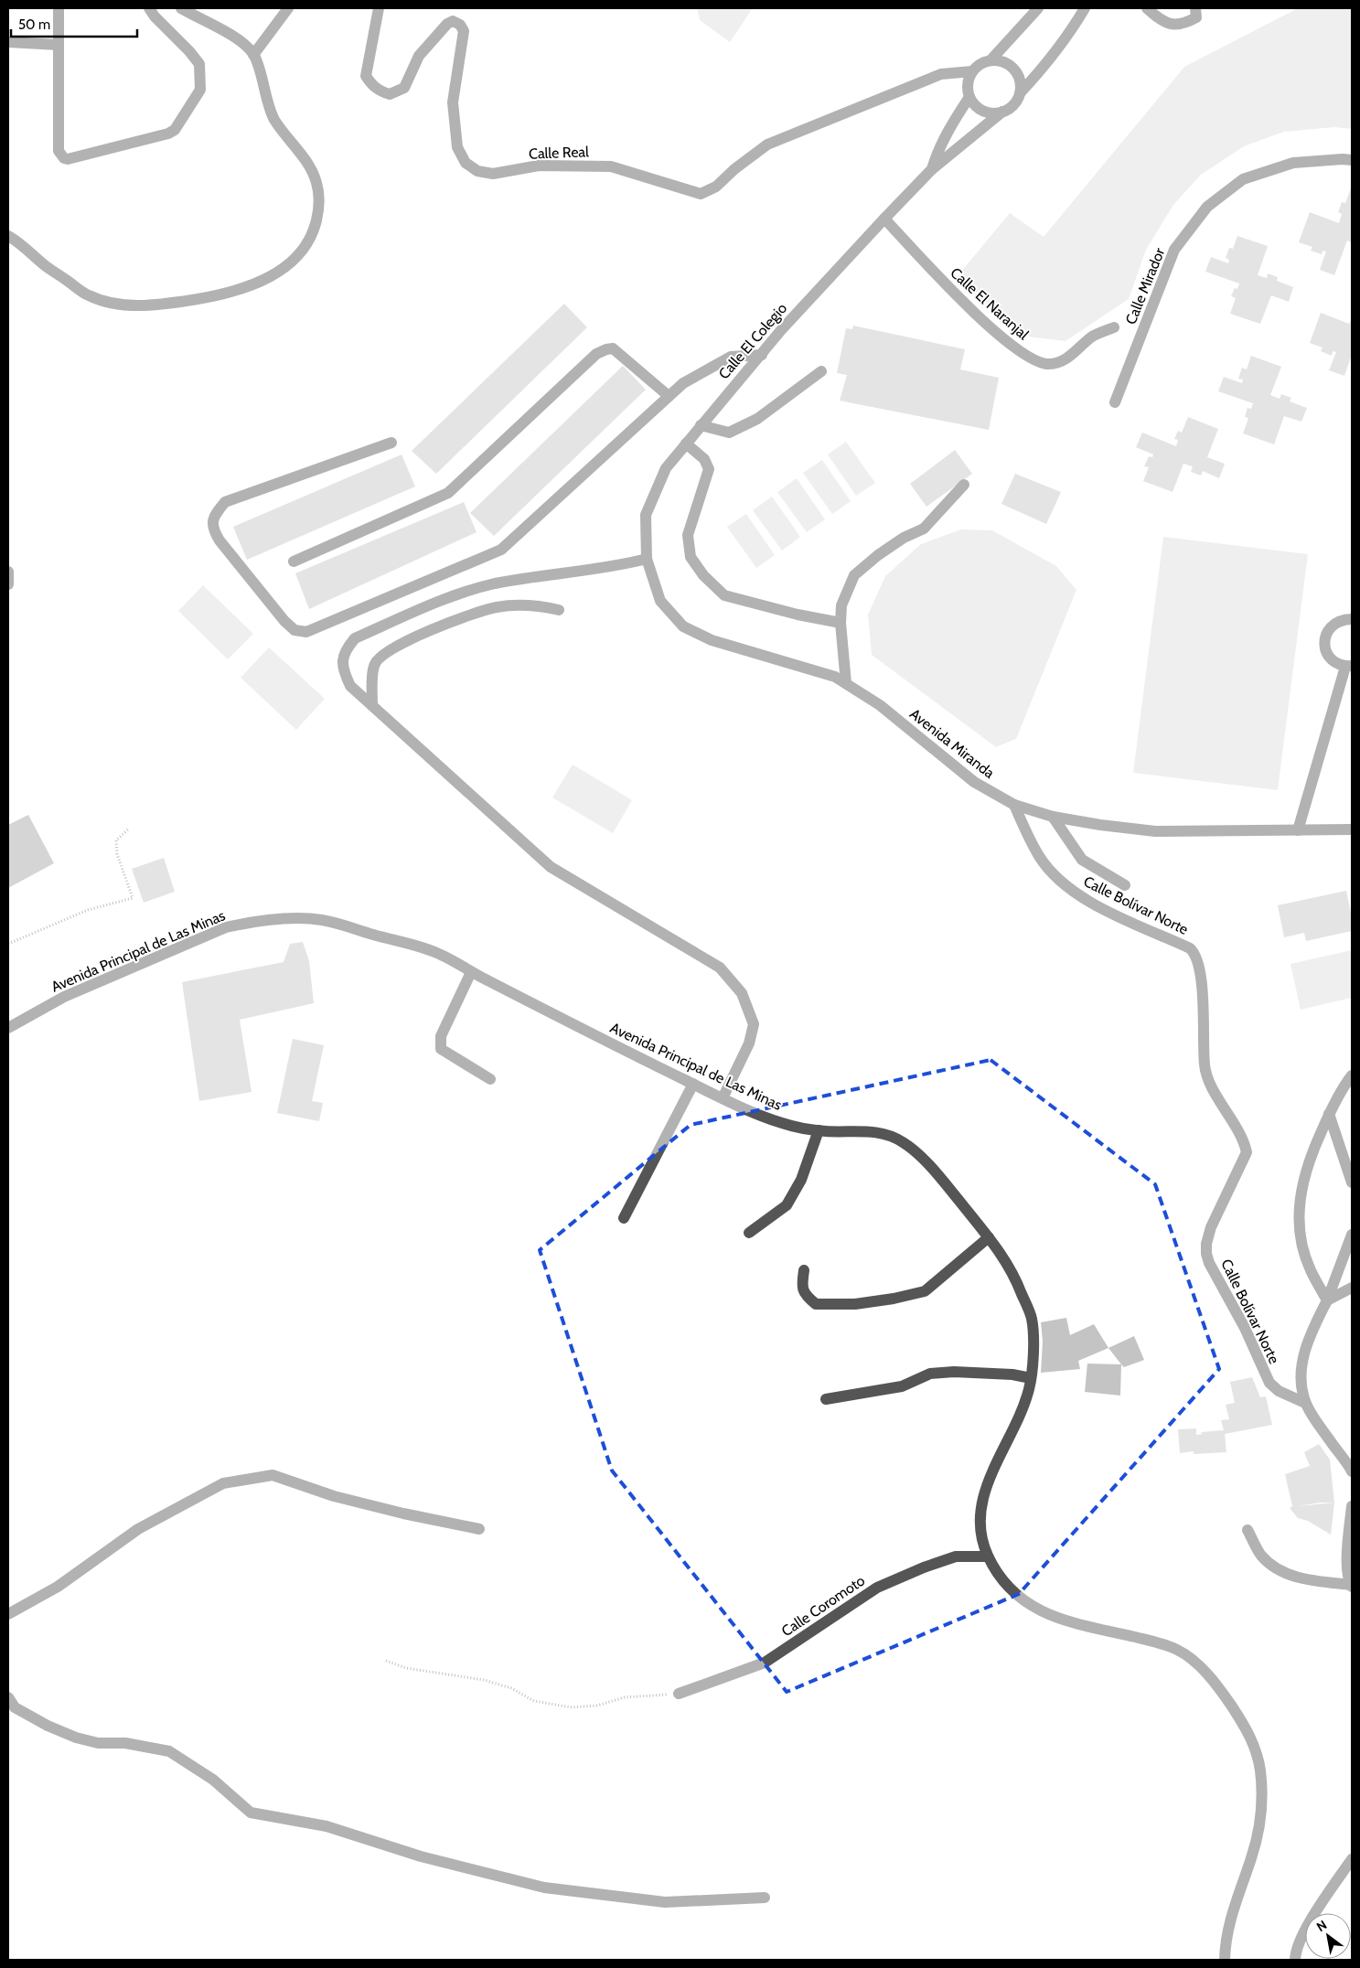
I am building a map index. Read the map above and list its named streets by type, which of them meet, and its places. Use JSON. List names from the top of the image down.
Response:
{
  "streets": {
    "street": [
      "Calle Real",
      "Calle Mirador",
      "Calle El Naranjal",
      "Calle El Colegio",
      "Avenida Miranda",
      "Calle Bolívar Norte",
      "Avenida Principal de Las Minas",
      "Calle Coromoto"
    ]
  },
  "crossings": [
    ["Calle Real", "Calle El Colegio"],
    ["Calle El Naranjal", "Calle El Colegio"],
    ["Calle El Colegio", "Avenida Miranda"],
    ["Avenida Miranda", "Calle Bolívar Norte"],
    ["Avenida Principal de Las Minas", "Calle Coromoto"]
  ],
  "scale_bar": "50 m",
  "north": "top left"
}
